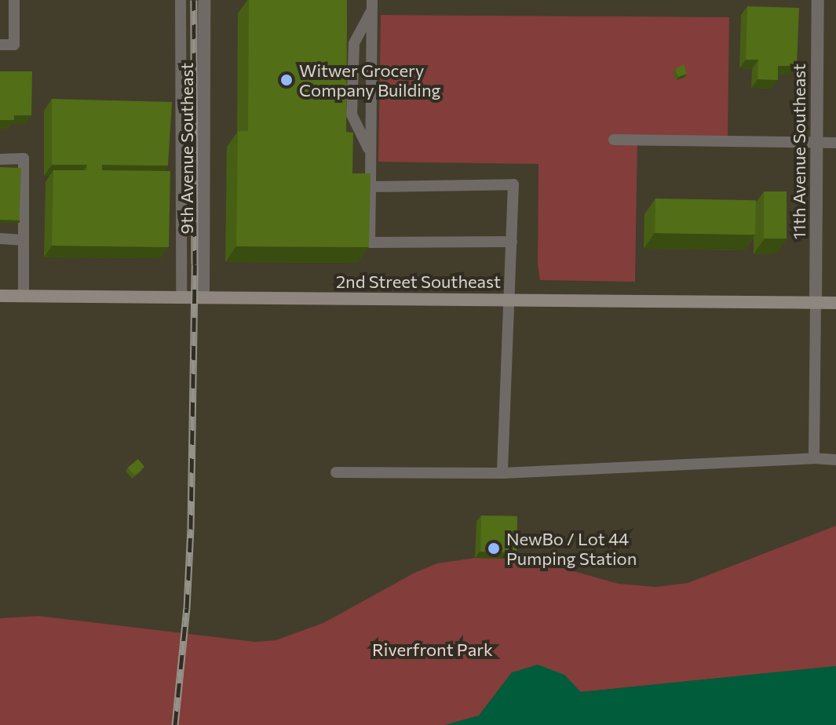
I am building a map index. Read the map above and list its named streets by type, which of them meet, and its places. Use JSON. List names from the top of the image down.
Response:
{
  "streets": {
    "street": ["9th Avenue Southeast", "11th Avenue Southeast", "2nd Street Southeast"]
  },
  "crossings": [
    ["9th Avenue Southeast", "2nd Street Southeast"],
    ["11th Avenue Southeast", "2nd Street Southeast"]
  ],
  "parks": ["Riverfront Park"],
  "places": ["Witwer Grocery Company Building", "NewBo / Lot 44 Pumping Station"]
}
